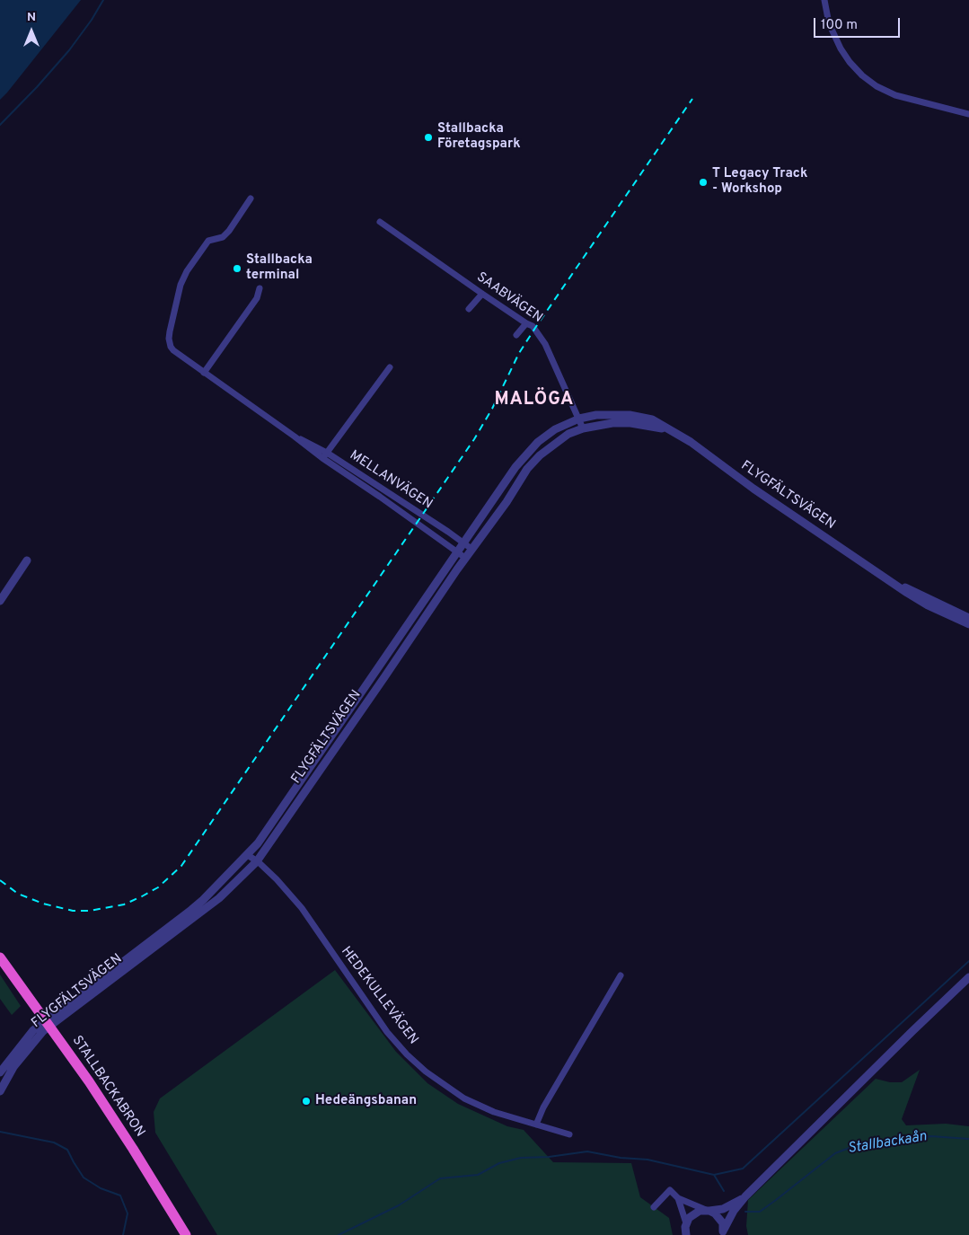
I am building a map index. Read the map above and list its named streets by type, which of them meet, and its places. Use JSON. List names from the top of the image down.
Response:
{
  "streets": {
    "highway": ["STALLBACKABRON"],
    "street": [
      "SAABVÄGEN",
      "MELLANVÄGEN",
      "FLYGFÄLTSVÄGEN",
      "HEDEKULLEVÄGEN"
    ]
  },
  "crossings": [
    ["SAABVÄGEN", "FLYGFÄLTSVÄGEN"],
    ["MELLANVÄGEN", "FLYGFÄLTSVÄGEN"],
    ["FLYGFÄLTSVÄGEN", "HEDEKULLEVÄGEN"]
  ],
  "districts": ["MALÖGA"],
  "water": ["Stallbackaån"],
  "places": [
    "Stallbacka Företagspark",
    "T Legacy Track - Workshop",
    "Stallbacka terminal",
    "Hedeängsbanan"
  ],
  "scale_bar": "100 m",
  "north": "top"
}
